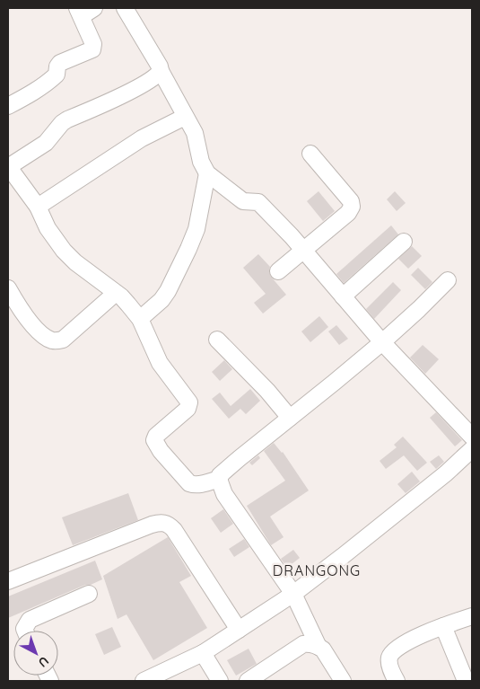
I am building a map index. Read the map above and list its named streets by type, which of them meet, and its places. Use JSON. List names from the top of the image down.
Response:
{
  "districts": ["DRANGONG"],
  "north": "bottom right"
}
